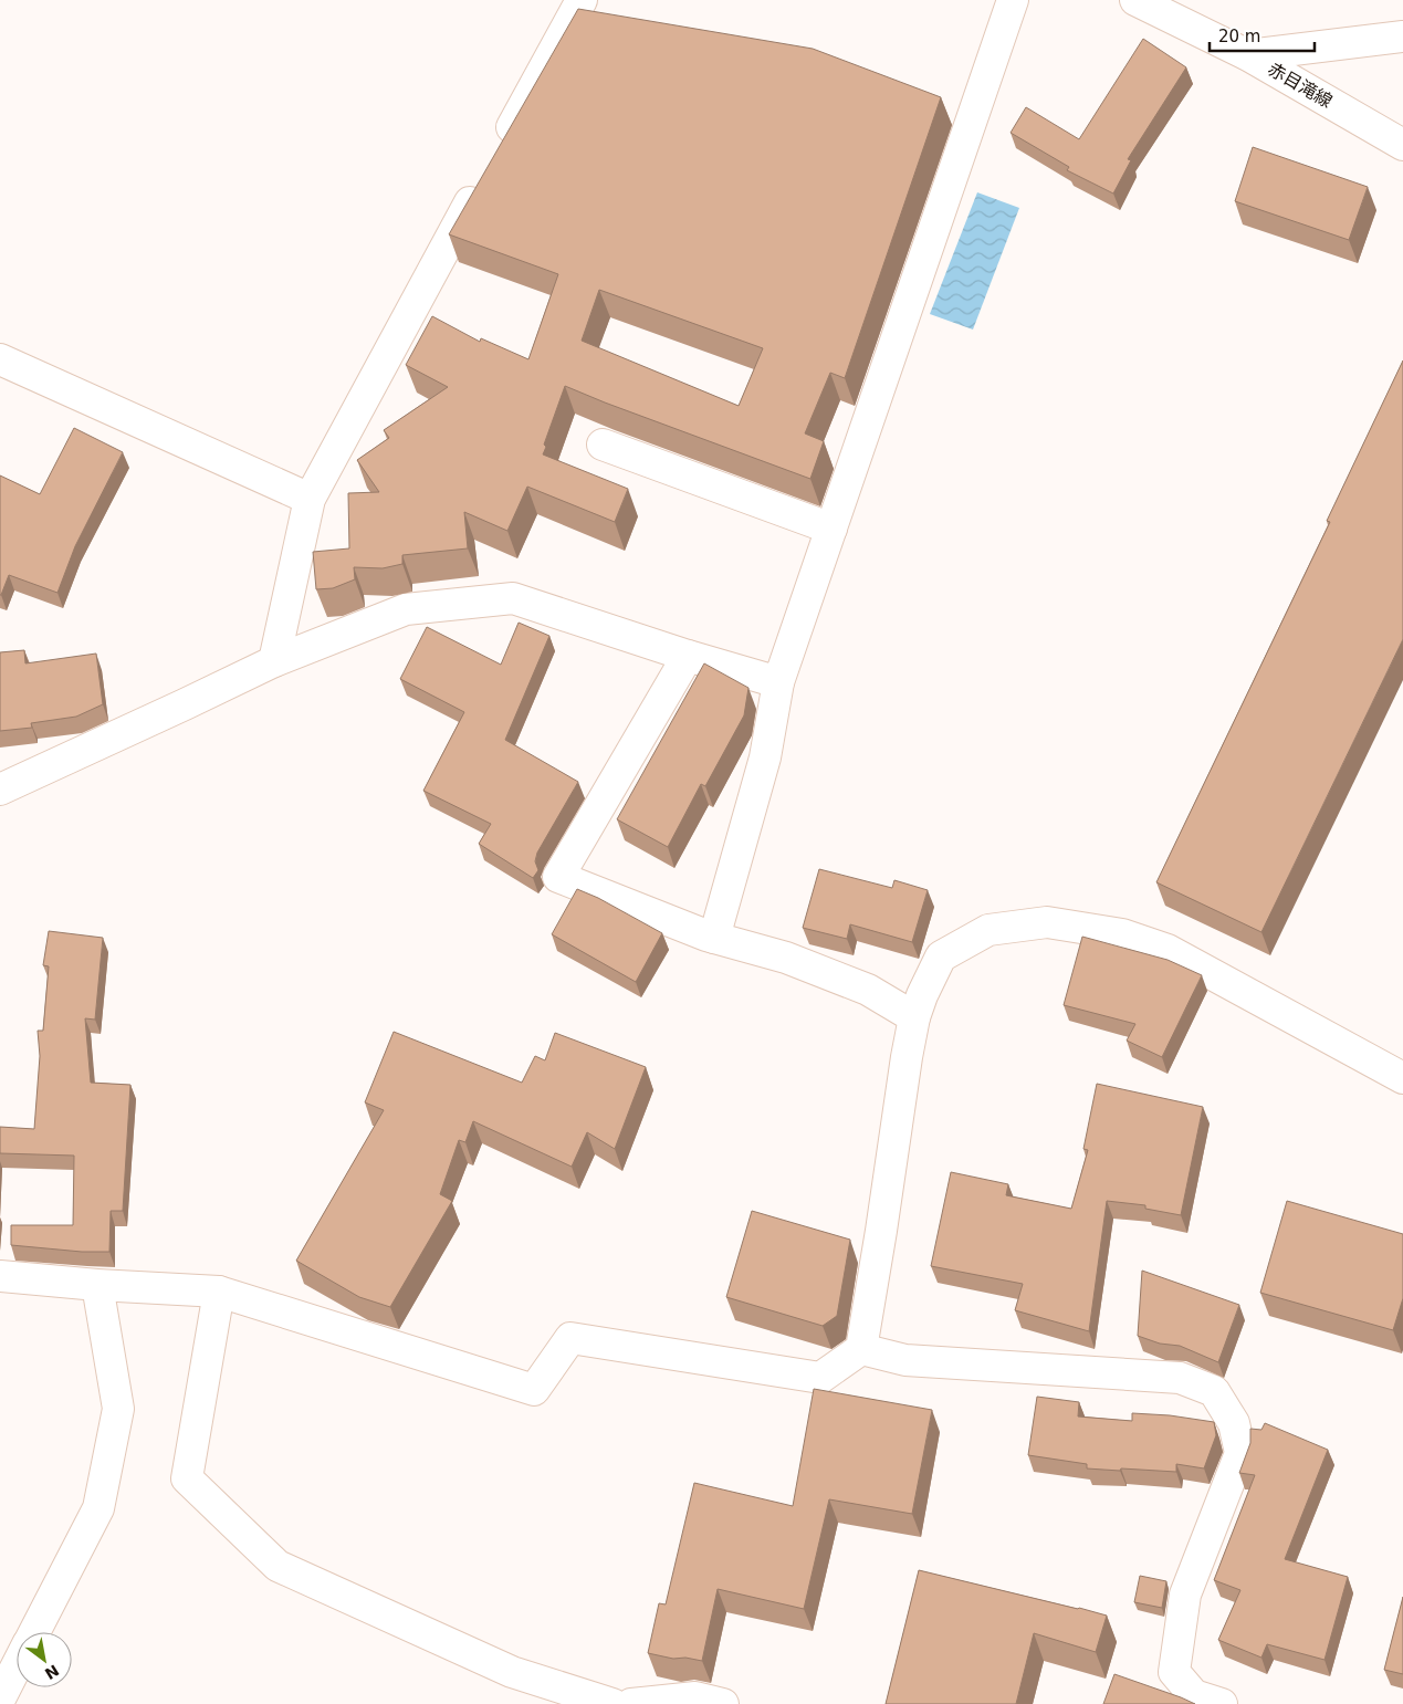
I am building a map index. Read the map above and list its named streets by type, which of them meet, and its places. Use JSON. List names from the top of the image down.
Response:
{
  "streets": {
    "street": ["赤目滝線"]
  },
  "scale_bar": "20 m",
  "north": "bottom right"
}
